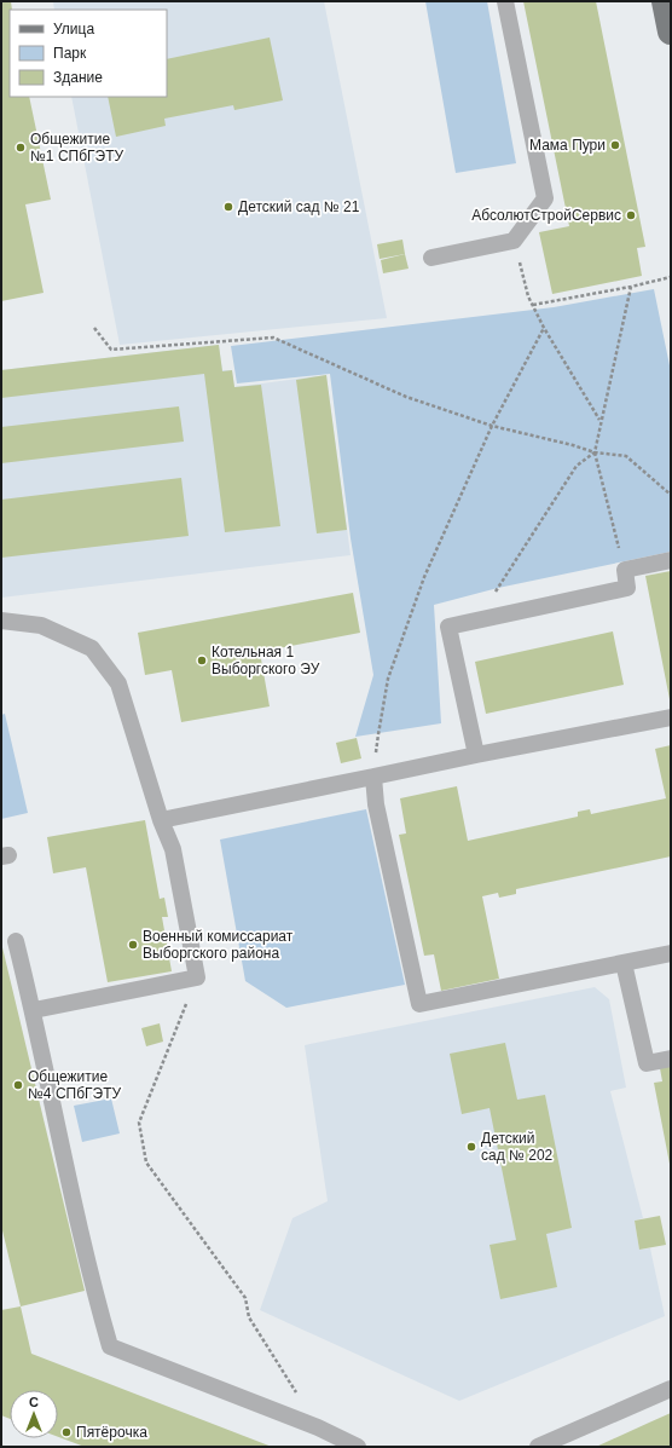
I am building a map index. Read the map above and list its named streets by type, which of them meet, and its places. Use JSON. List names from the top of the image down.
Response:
{
  "places": [
    "Мама Пури",
    "Общежитие №1 СПбГЭТУ",
    "Детский сад № 21",
    "АбсолютСтройСервис",
    "Котельная 1 Выборгского ЭУ",
    "Военный комиссариат Выборгского района",
    "Общежитие №4 СПбГЭТУ",
    "Детский сад № 202",
    "Пятёрочка"
  ],
  "legend": ["Улица", "Парк", "Здание"],
  "north": "top"
}
